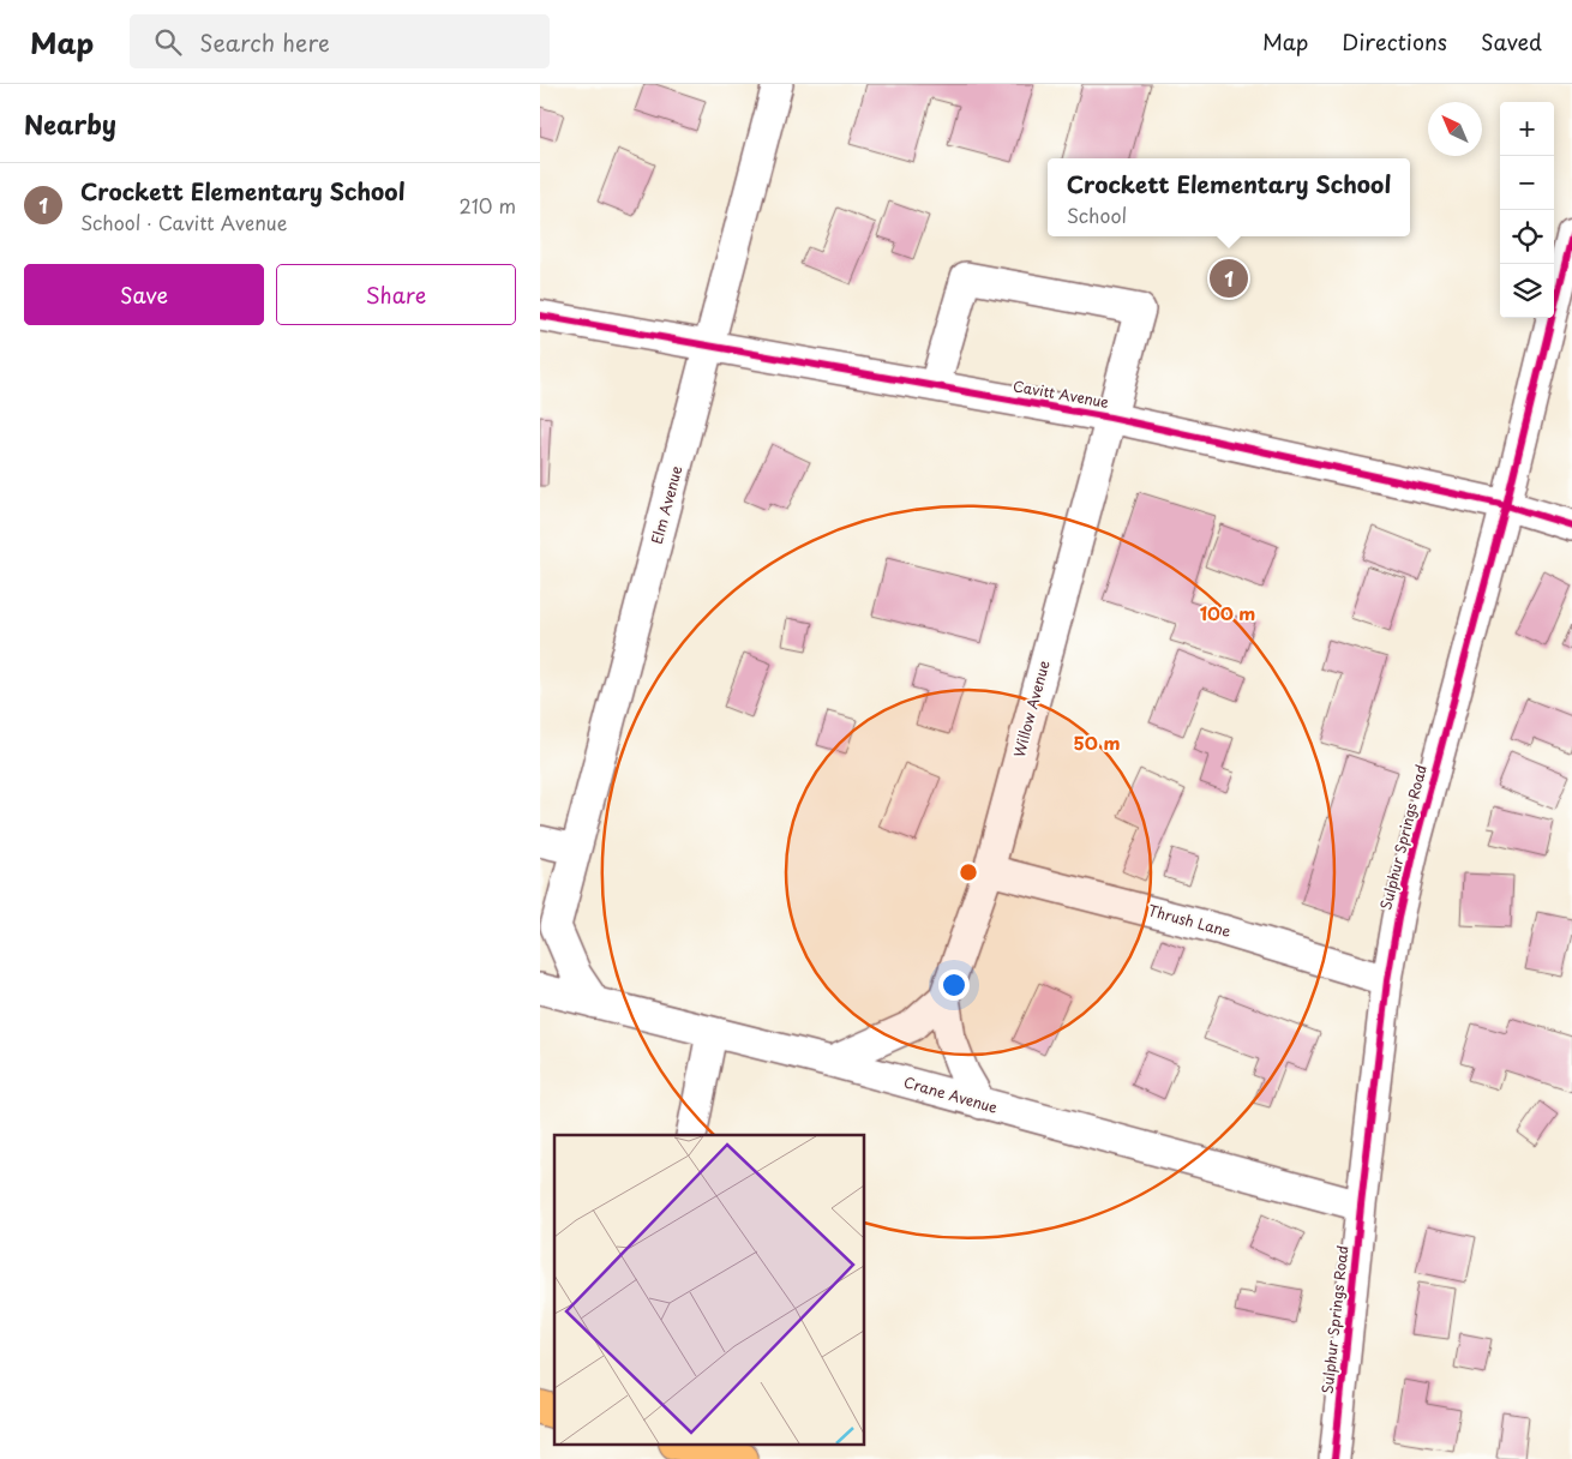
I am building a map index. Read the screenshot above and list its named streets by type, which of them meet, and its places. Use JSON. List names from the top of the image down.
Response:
{
  "streets": {
    "street": [
      "Cavitt Avenue",
      "Elm Avenue",
      "Willow Avenue",
      "Sulphur Springs Road",
      "Thrush Lane",
      "Crane Avenue"
    ]
  },
  "crossings": [
    ["Cavitt Avenue", "Elm Avenue"],
    ["Cavitt Avenue", "Willow Avenue"],
    ["Cavitt Avenue", "Sulphur Springs Road"],
    ["Elm Avenue", "Crane Avenue"],
    ["Willow Avenue", "Thrush Lane"],
    ["Willow Avenue", "Crane Avenue"],
    ["Sulphur Springs Road", "Thrush Lane"],
    ["Sulphur Springs Road", "Crane Avenue"]
  ],
  "north": "top left",
  "page": {
    "header": "Map",
    "search": "Search here",
    "nav": ["Map", "Directions", "Saved"],
    "heading": "Nearby",
    "map_buttons": ["+", "−"],
    "popup": ["Crockett Elementary School", "School"],
    "list": [
      {
        "mark": "1",
        "name": "Crockett Elementary School",
        "note": "School · Cavitt Avenue",
        "value": "210 m"
      }
    ],
    "buttons": ["Save", "Share"],
    "pins": "1"
  },
  "rings": ["100 m", "50 m"]
}
